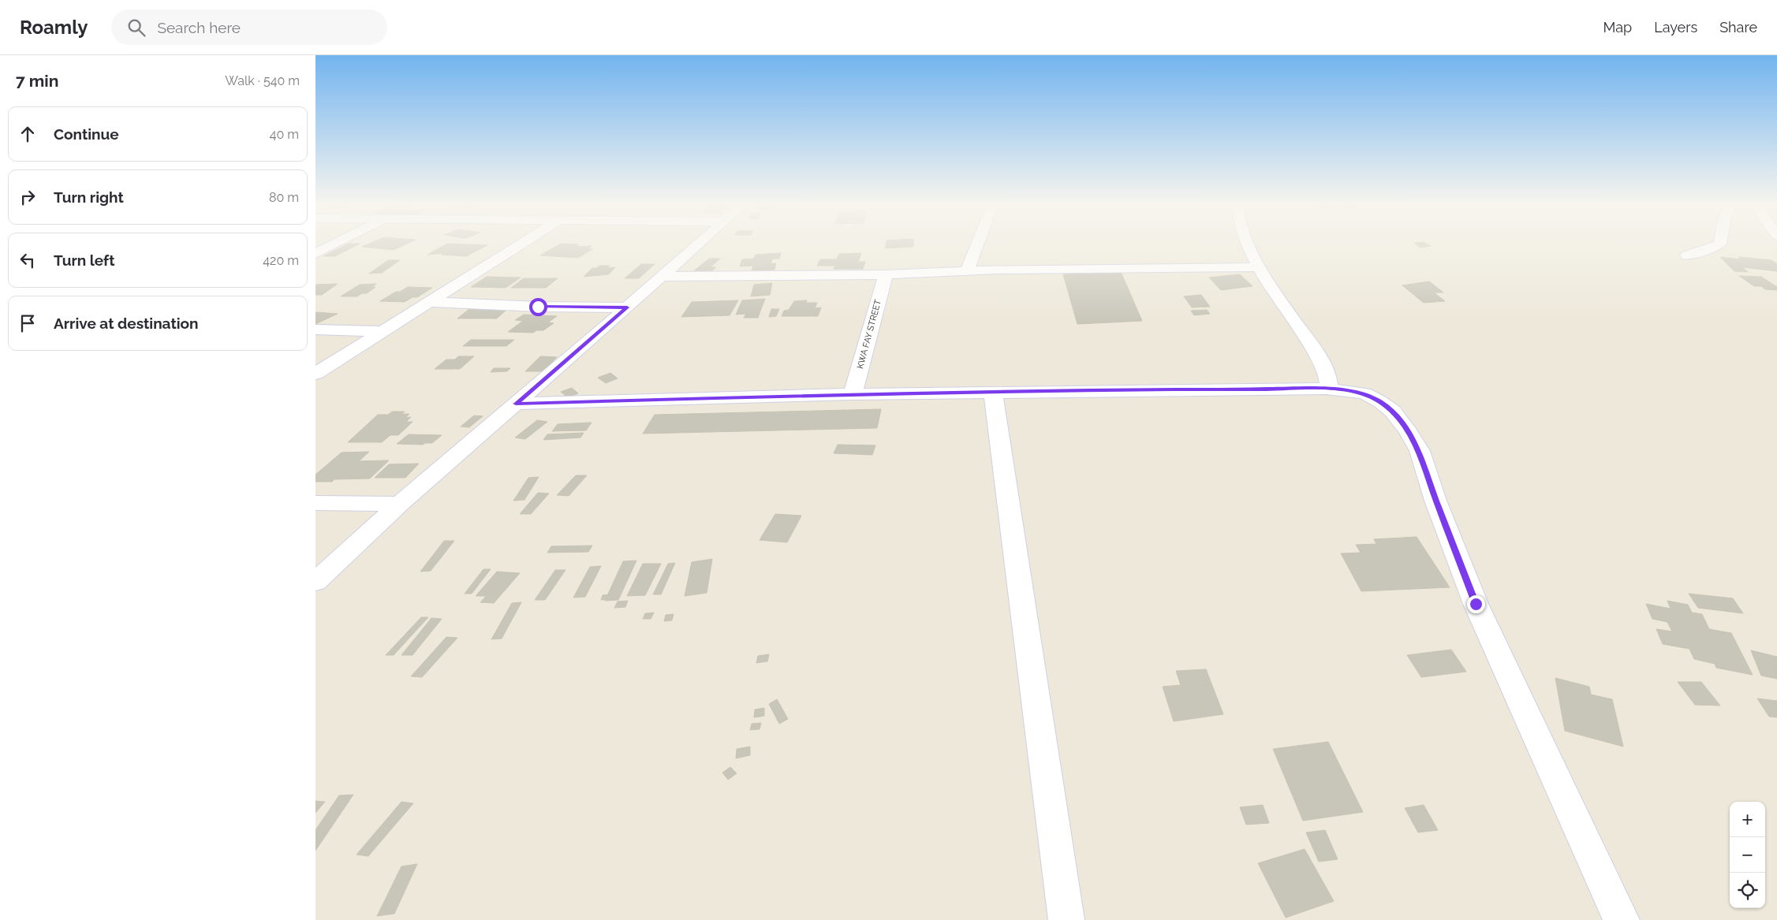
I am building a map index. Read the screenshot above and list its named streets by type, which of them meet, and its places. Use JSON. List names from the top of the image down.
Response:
{
  "streets": {
    "street": ["KWA FAY STREET"]
  },
  "page": {
    "header": "Roamly",
    "search": "Search here",
    "nav": ["Map", "Layers", "Share"],
    "heading": ["7 min", "Walk · 540 m"],
    "list": [
      ["Continue", "40 m"],
      ["Turn right", "80 m"],
      ["Turn left", "420 m"],
      "Arrive at destination"
    ],
    "map_buttons": ["+", "−"]
  }
}
